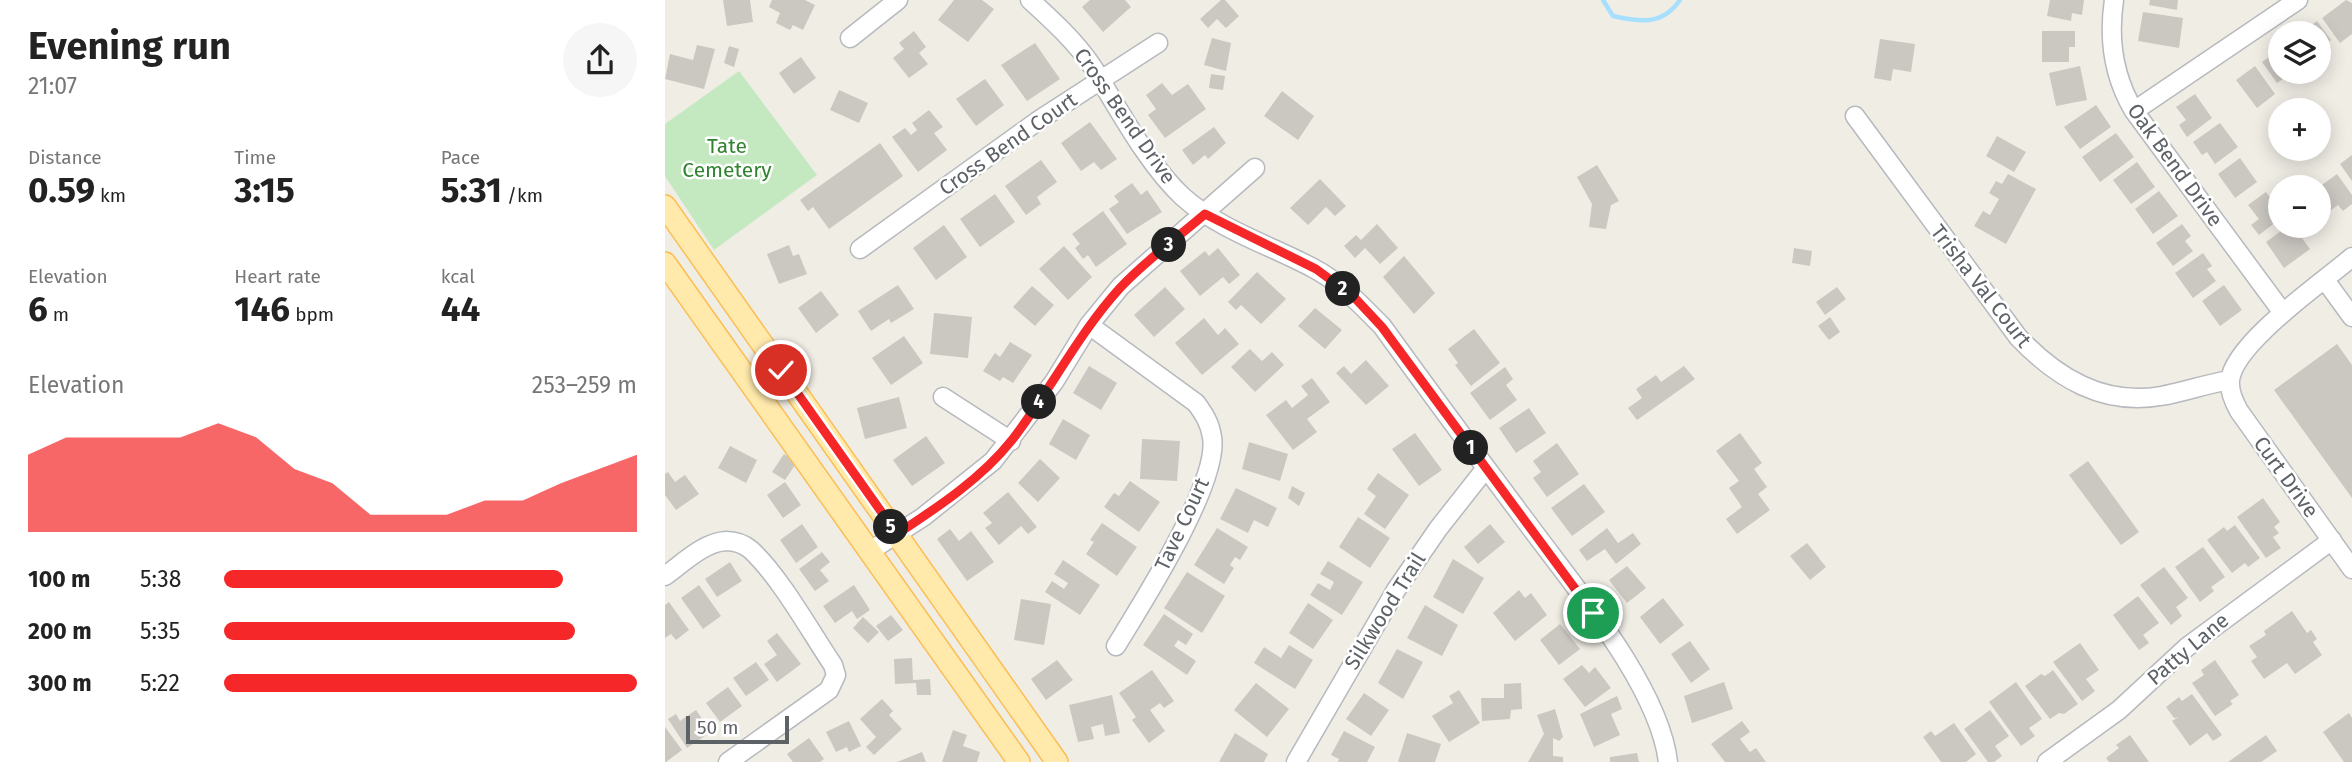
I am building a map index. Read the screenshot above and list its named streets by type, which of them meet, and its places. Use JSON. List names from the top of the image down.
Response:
{
  "streets": {
    "street": [
      "Cross Bend Drive",
      "Cross Bend Court",
      "Oak Bend Drive",
      "Trisha Val Court",
      "Curt Drive",
      "Tave Court",
      "Silkwood Trail",
      "Patty Lane"
    ]
  },
  "crossings": [
    ["Cross Bend Drive", "Cross Bend Court"],
    ["Cross Bend Drive", "Silkwood Trail"],
    ["Trisha Val Court", "Curt Drive"],
    ["Curt Drive", "Patty Lane"]
  ],
  "parks": ["Tate Cemetery"],
  "scale_bar": "50 m",
  "page": {
    "heading": ["Evening run", "21:07"],
    "map_buttons": ["+", "−"],
    "stats": [
      ["Distance", "0.59 km"],
      ["Time", "3:15"],
      ["Pace", "5:31 /km"],
      ["Elevation", "6 m"],
      ["Heart rate", "146 bpm"],
      ["kcal", "44"]
    ],
    "pins": [
      "3",
      "2",
      "4",
      "1",
      "5"
    ],
    "chart": ["Elevation", "253–259 m"],
    "list": [
      {
        "name": "100 m",
        "note": "5:38"
      },
      {
        "name": "200 m",
        "note": "5:35"
      },
      {
        "name": "300 m",
        "note": "5:22"
      }
    ],
    "scale": "50 m"
  }
}
